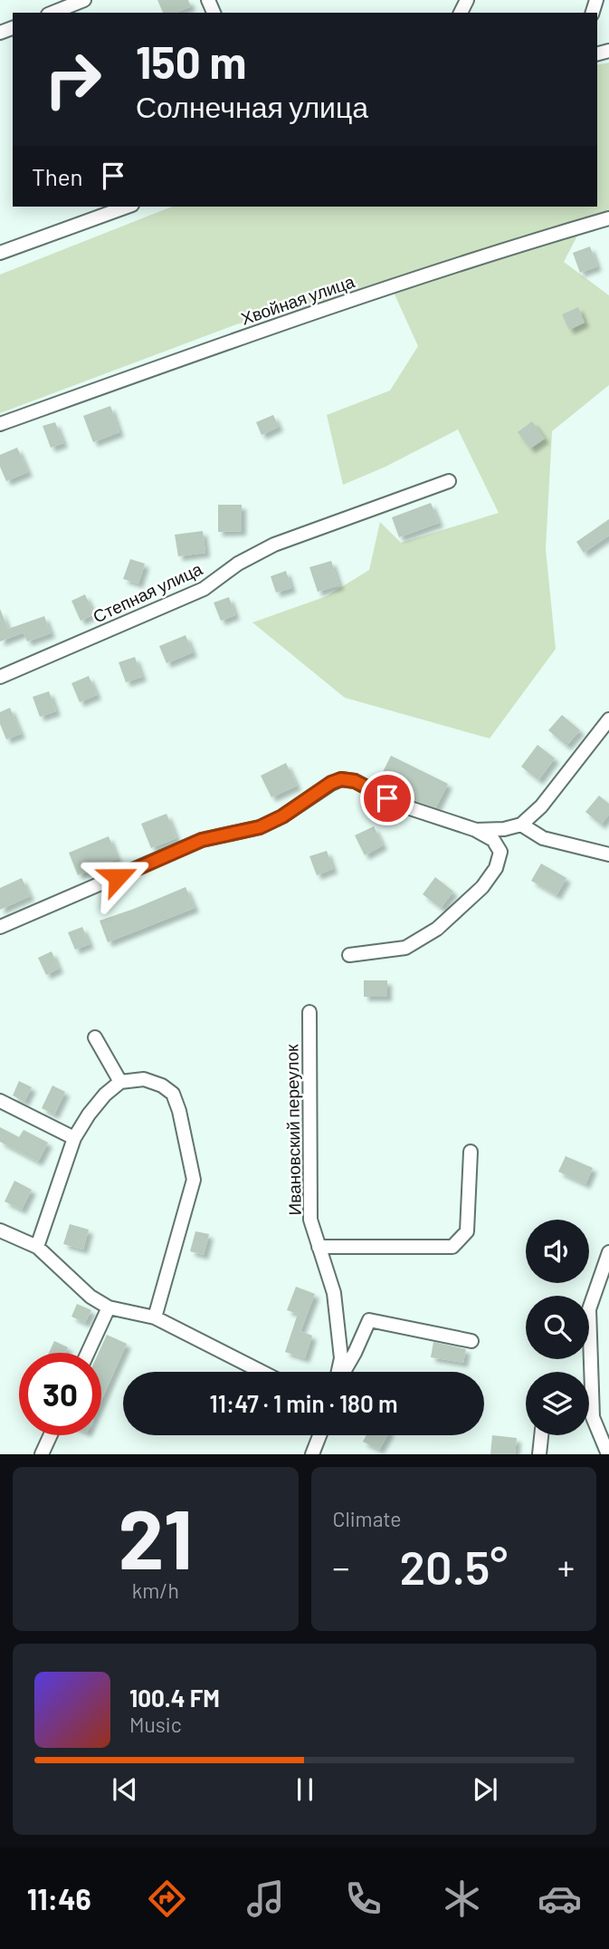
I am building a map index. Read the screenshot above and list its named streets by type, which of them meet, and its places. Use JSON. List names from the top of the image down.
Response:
{
  "streets": {
    "street": ["Хвойная улица", "Степная улица", "Ивановский переулок"]
  },
  "page": {
    "turn": ["150 m", "Солнечная улица"],
    "then": "Then",
    "limit": "30",
    "trip": "11:47 · 1 min · 180 m",
    "tile": [
      ["21", "km/h"],
      "Climate"
    ],
    "heat": ["−", "20.5°", "+"],
    "song": ["100.4 FM", "Music"],
    "tabs": "11:46"
  }
}
